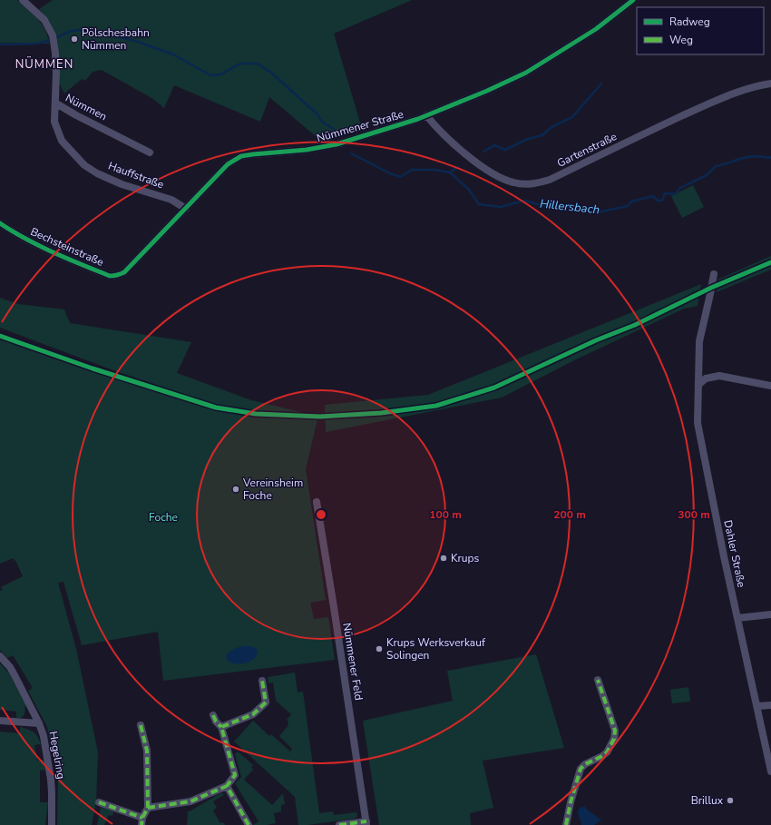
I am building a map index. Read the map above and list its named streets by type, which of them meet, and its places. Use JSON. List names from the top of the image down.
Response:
{
  "streets": {
    "street": [
      "Nümmen",
      "Nümmener Straße",
      "Gartenstraße",
      "Hauffstraße",
      "Bechsteinstraße",
      "Dahler Straße",
      "Nümmener Feld",
      "Hegelring"
    ]
  },
  "crossings": [
    ["Nümmen", "Hauffstraße"],
    ["Nümmener Straße", "Gartenstraße"],
    ["Nümmener Straße", "Hauffstraße"],
    ["Nümmener Straße", "Bechsteinstraße"]
  ],
  "districts": ["NÜMMEN"],
  "water": ["Hillersbach"],
  "parks": ["Foche"],
  "places": [
    "Pölschesbahn Nümmen",
    "Vereinsheim Foche",
    "Krups",
    "Krups Werksverkauf Solingen",
    "Brillux"
  ],
  "legend": ["Radweg", "Weg"],
  "rings": ["100 m", "200 m", "300 m"]
}
